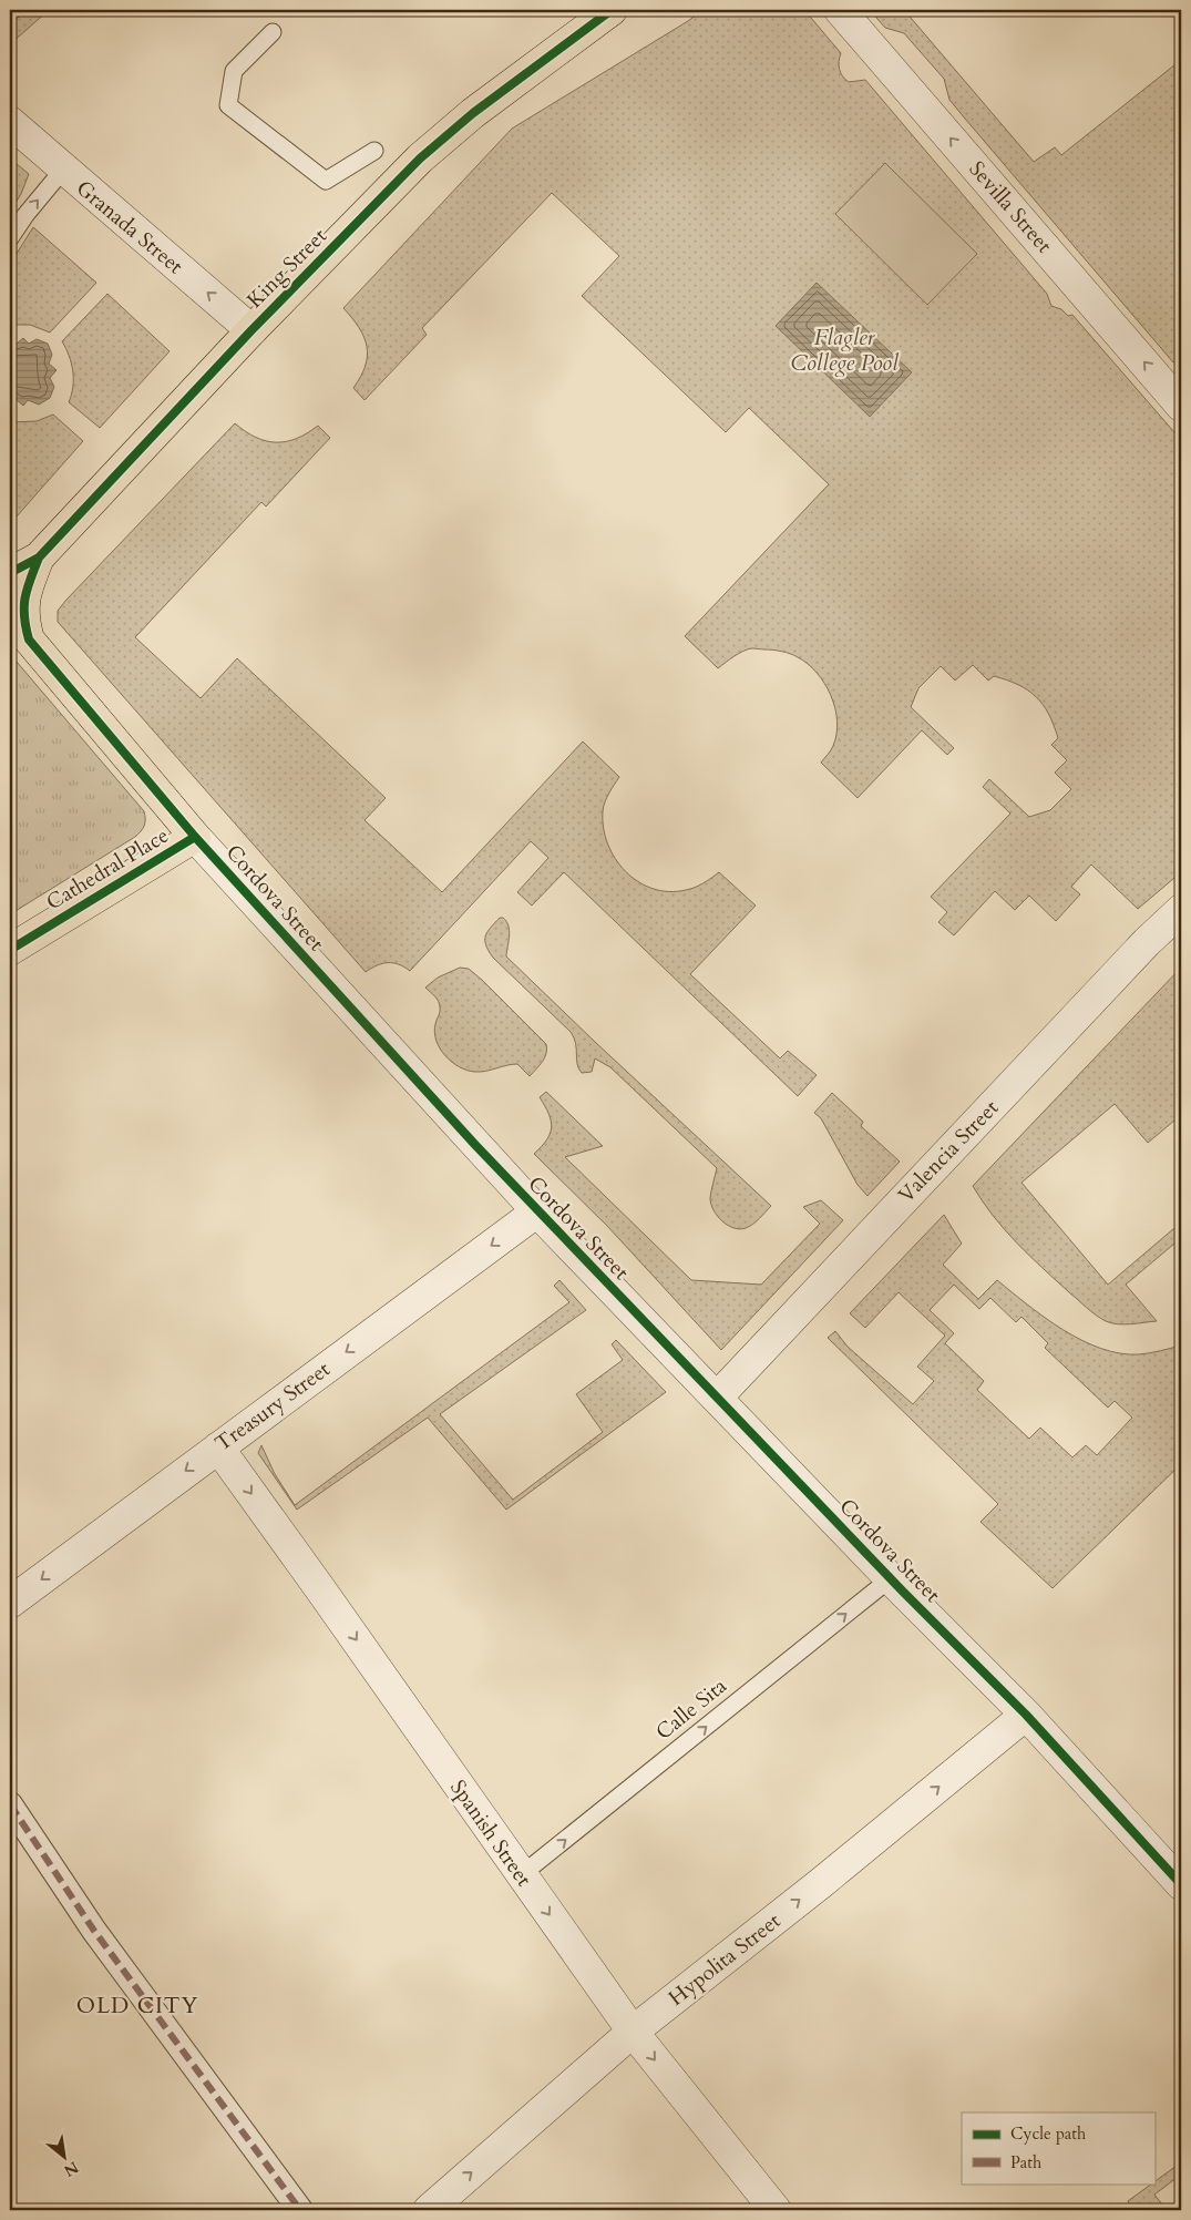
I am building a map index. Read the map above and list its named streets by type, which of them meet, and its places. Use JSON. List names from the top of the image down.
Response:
{
  "streets": {
    "main road": ["King Street", "Cathedral Place", "Cordova Street"],
    "street": [
      "Sevilla Street",
      "Granada Street",
      "Valencia Street",
      "Treasury Street",
      "Spanish Street",
      "Hypolita Street"
    ],
    "lane": ["Calle Sita"]
  },
  "crossings": [
    ["Granada Street", "King Street"],
    ["King Street", "Cordova Street"],
    ["Cathedral Place", "Cordova Street"],
    ["Cordova Street", "Valencia Street"],
    ["Cordova Street", "Treasury Street"],
    ["Cordova Street", "Calle Sita"],
    ["Cordova Street", "Hypolita Street"],
    ["Treasury Street", "Spanish Street"],
    ["Calle Sita", "Spanish Street"],
    ["Spanish Street", "Hypolita Street"]
  ],
  "one_way": [
    "Sevilla Street",
    "Granada Street",
    "Treasury Street",
    "Calle Sita",
    "Spanish Street",
    "Hypolita Street"
  ],
  "districts": ["OLD CITY"],
  "water": ["Flagler College Pool"],
  "legend": ["Cycle path", "Path"],
  "north": "bottom right"
}
